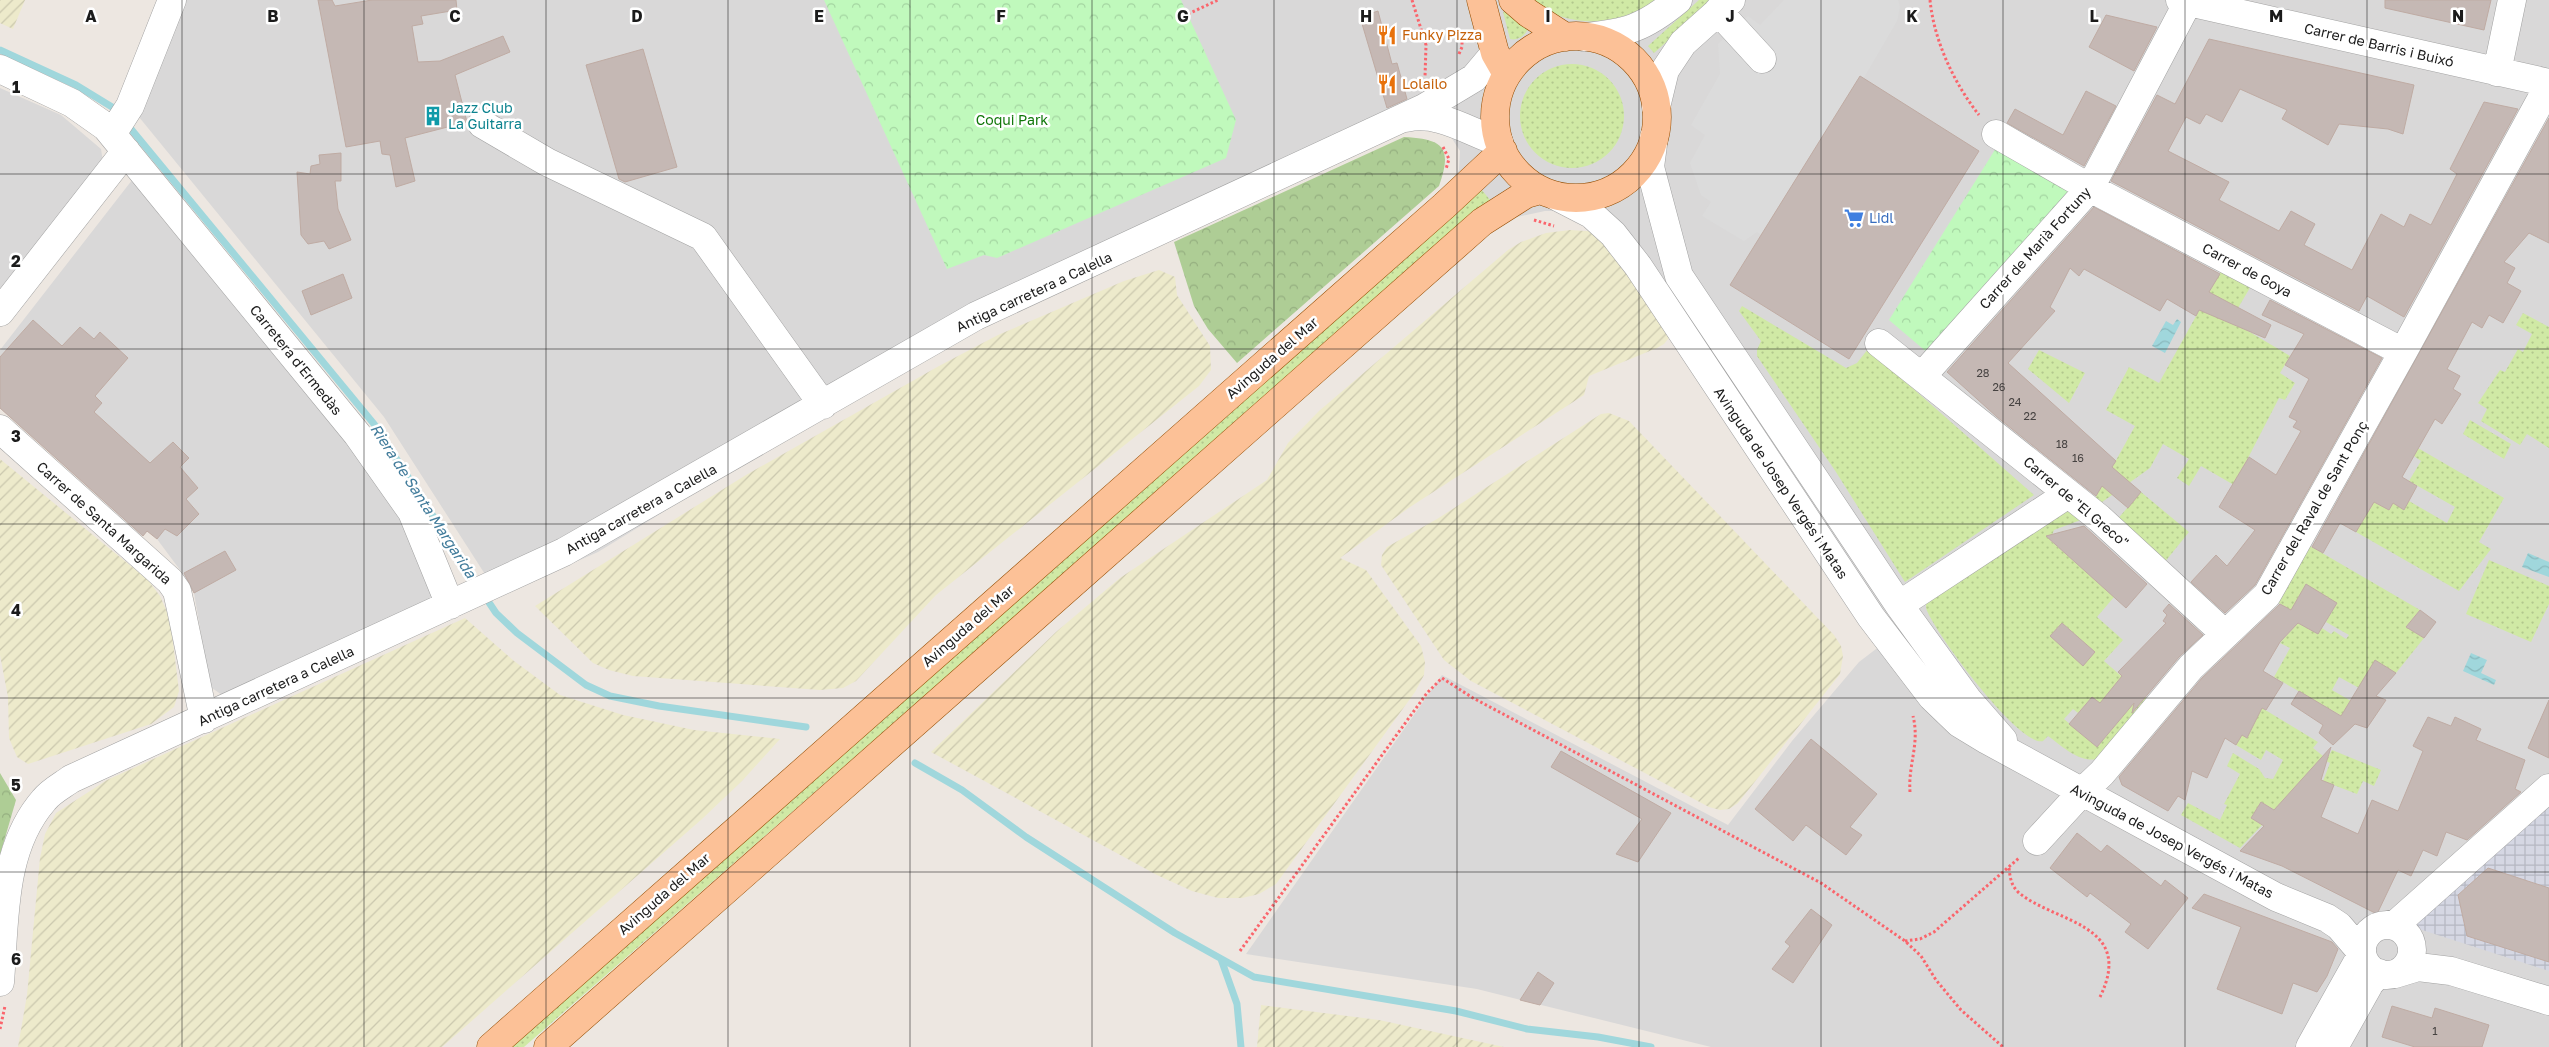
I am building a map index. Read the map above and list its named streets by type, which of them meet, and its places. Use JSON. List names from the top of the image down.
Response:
{
  "streets": {
    "main road": ["Avinguda del Mar"],
    "street": [
      "Carrer de Barris i Buixó",
      "Carrer de Marià Fortuny",
      "Carrer de Goya",
      "Antiga carretera a Calella",
      "Carretera d'Ermedàs",
      "Avinguda de Josep Vergés i Matas",
      "Carrer de \"El Greco\"",
      "Carrer del Raval de Sant Ponç",
      "Carrer de Santa Margarida"
    ]
  },
  "crossings": [
    ["Carrer de Barris i Buixó", "Carrer de Marià Fortuny"],
    ["Carrer de Barris i Buixó", "Carrer del Raval de Sant Ponç"],
    ["Carrer de Marià Fortuny", "Carrer de Goya"],
    ["Carrer de Marià Fortuny", "Carrer de \"El Greco\""],
    ["Carrer de Goya", "Carrer del Raval de Sant Ponç"],
    ["Antiga carretera a Calella", "Avinguda del Mar"],
    ["Antiga carretera a Calella", "Carretera d'Ermedàs"],
    ["Antiga carretera a Calella", "Avinguda de Josep Vergés i Matas"],
    ["Antiga carretera a Calella", "Carrer de Santa Margarida"],
    ["Avinguda del Mar", "Avinguda de Josep Vergés i Matas"],
    ["Avinguda de Josep Vergés i Matas", "Carrer del Raval de Sant Ponç"],
    ["Carrer de \"El Greco\"", "Carrer del Raval de Sant Ponç"]
  ],
  "water": ["Riera de Santa Margarida"],
  "parks": ["Coqui Park"],
  "places": {
    "restaurant": ["Funky Pizza", "Lolailo"],
    "building": ["Jazz Club La Guitarra"],
    "supermarket": ["Lidl"]
  },
  "house_numbers": [
    "28",
    "26",
    "24",
    "22",
    "18",
    "16",
    "1"
  ],
  "grid": {
    "columns": [
      "A",
      "B",
      "C",
      "D",
      "E",
      "F",
      "G",
      "H",
      "I",
      "J",
      "K",
      "L",
      "M",
      "N"
    ],
    "rows": [
      "1",
      "2",
      "3",
      "4",
      "5",
      "6"
    ]
  }
}
